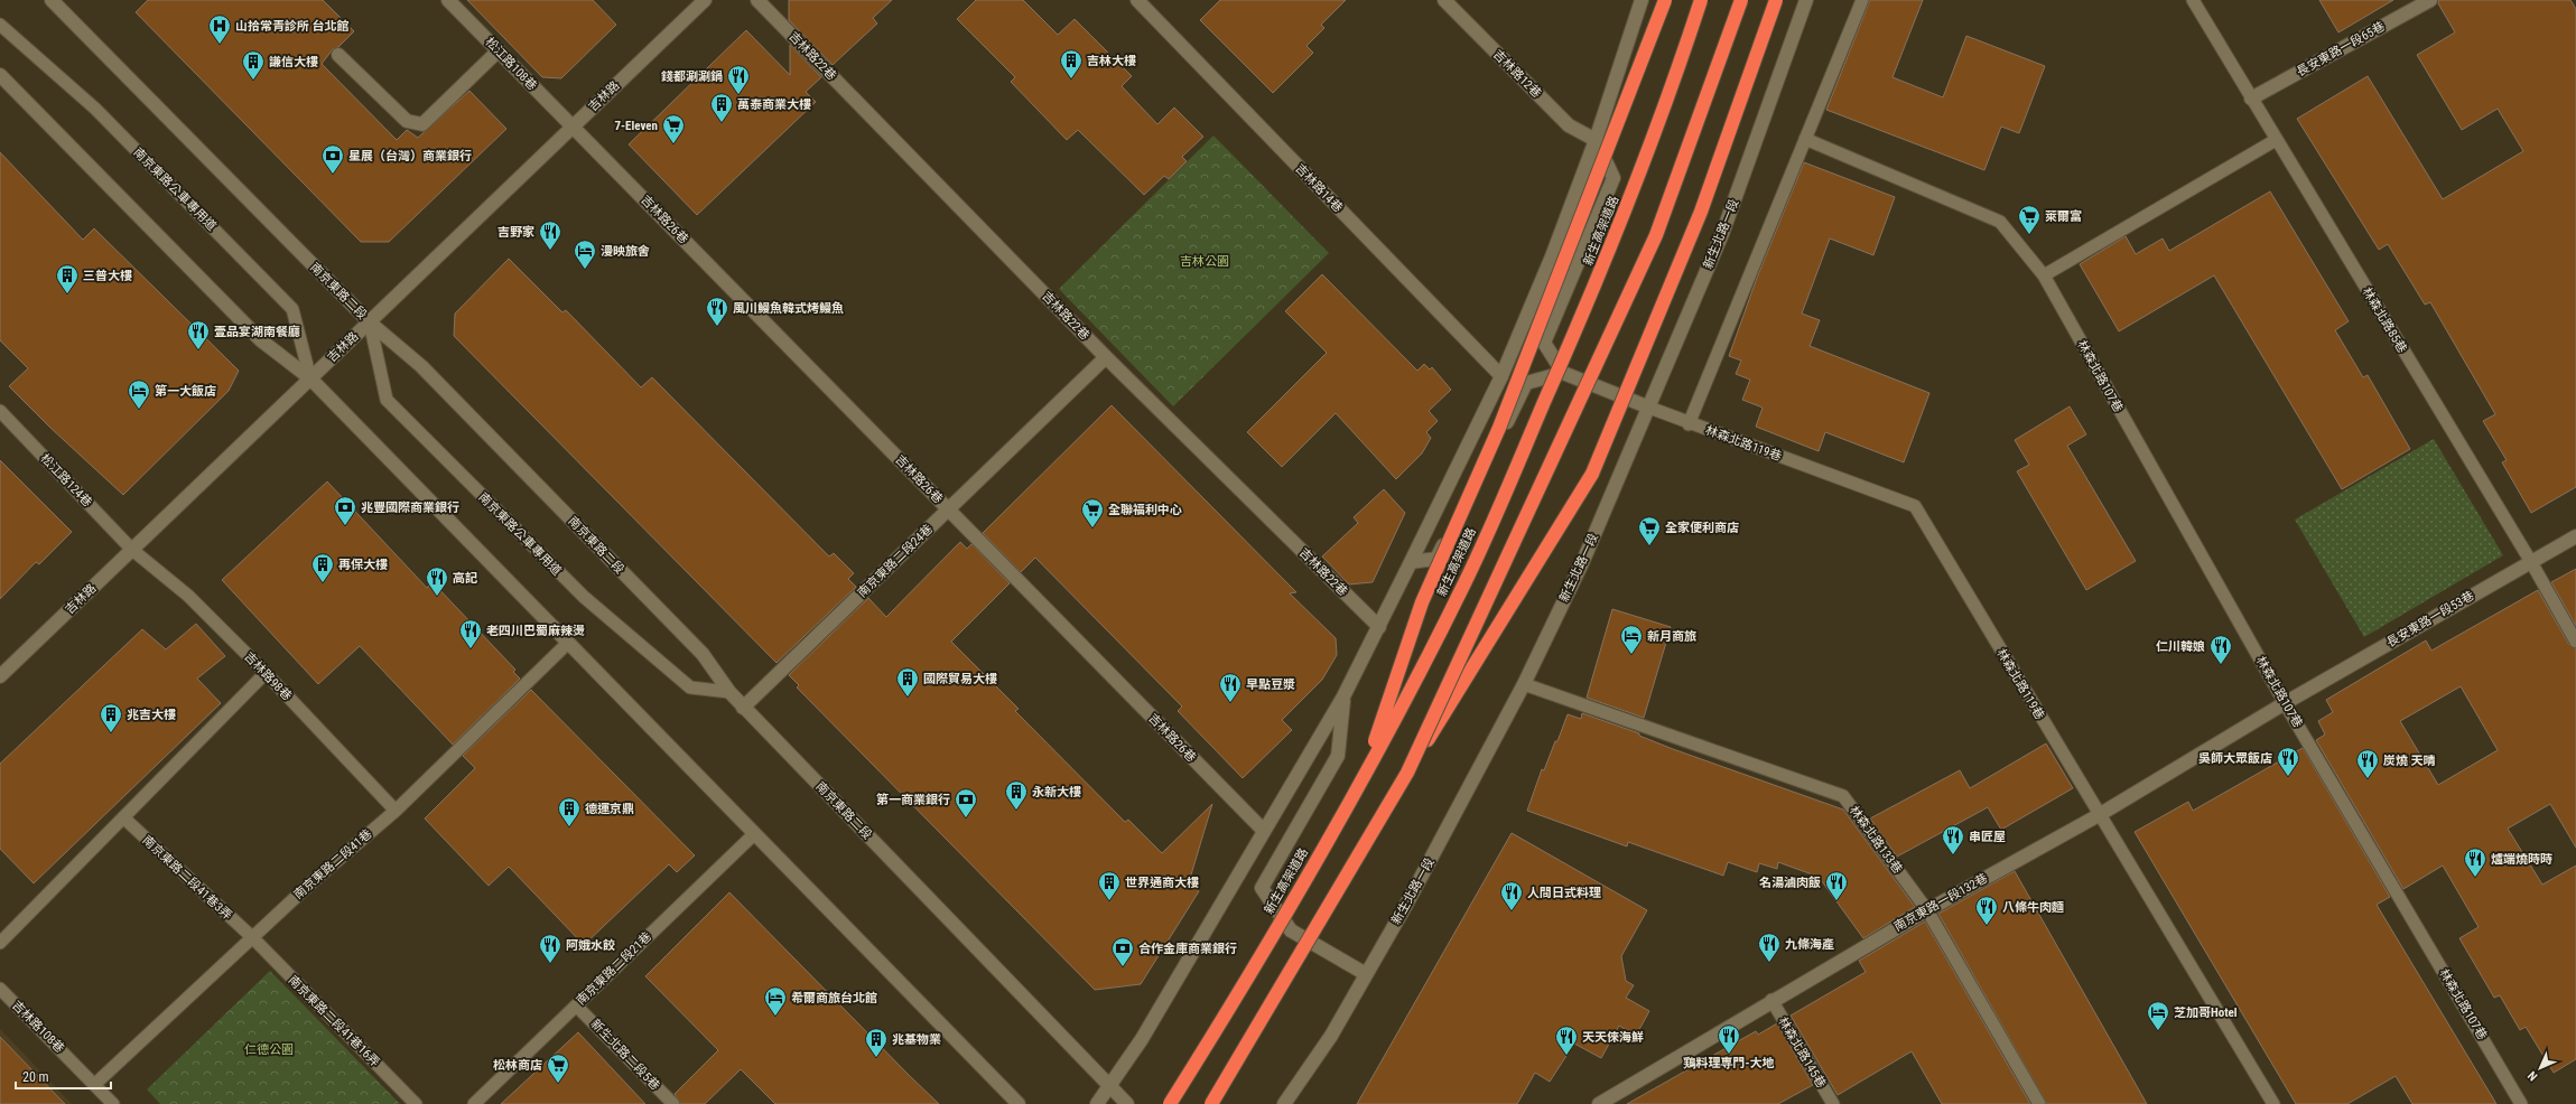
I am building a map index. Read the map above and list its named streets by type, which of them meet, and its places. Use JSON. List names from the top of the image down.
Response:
{
  "streets": {
    "highway": ["新生高架道路"],
    "street": [
      "長安東路一段65巷",
      "吉林路22巷",
      "松江路108巷",
      "吉林路12巷",
      "吉林路",
      "吉林路14巷",
      "吉林路26巷",
      "新生北路一段",
      "南京東路二段",
      "南京東路二段24巷",
      "長安東路一段53巷",
      "南京東路一段132巷"
    ],
    "lane": [
      "南京東路公車專用道",
      "林森北路85巷",
      "林森北路107巷",
      "林森北路119巷",
      "松江路124巷",
      "吉林路98巷",
      "林森北路133巷",
      "南京東路二段41巷",
      "南京東路二段41巷3弄",
      "南京東路二段21巷",
      "南京東路二段41巷16弄",
      "吉林路108巷",
      "林森北路145巷",
      "新生北路二段5巷"
    ]
  },
  "crossings": [
    ["長安東路一段65巷", "林森北路85巷"],
    ["吉林路22巷", "南京東路二段24巷"],
    ["松江路108巷", "吉林路"],
    ["松江路108巷", "吉林路26巷"],
    ["吉林路", "南京東路公車專用道"],
    ["吉林路", "吉林路26巷"],
    ["吉林路", "南京東路二段"],
    ["吉林路", "松江路124巷"],
    ["吉林路", "吉林路98巷"],
    ["南京東路公車專用道", "南京東路二段"],
    ["吉林路26巷", "南京東路二段24巷"],
    ["新生北路一段", "林森北路119巷"],
    ["新生北路一段", "林森北路133巷"],
    ["南京東路二段", "南京東路二段24巷"],
    ["林森北路85巷", "長安東路一段53巷"],
    ["林森北路107巷", "長安東路一段53巷"],
    ["林森北路107巷", "南京東路一段132巷"],
    ["林森北路119巷", "南京東路一段132巷"],
    ["松江路124巷", "吉林路98巷"],
    ["長安東路一段53巷", "南京東路一段132巷"],
    ["吉林路98巷", "南京東路二段41巷"],
    ["林森北路133巷", "南京東路一段132巷"],
    ["南京東路二段41巷", "南京東路二段41巷3弄"],
    ["南京東路二段41巷", "南京東路二段41巷16弄"],
    ["南京東路二段41巷", "吉林路108巷"],
    ["南京東路二段41巷3弄", "南京東路二段41巷16弄"],
    ["南京東路一段132巷", "林森北路145巷"],
    ["南京東路二段21巷", "新生北路二段5巷"]
  ],
  "parks": ["吉林公園", "仁德公園"],
  "places": {
    "hospital": ["山拾常青診所 台北館"],
    "building": [
      "吉林大樓",
      "謙信大樓",
      "萬泰商業大樓",
      "三普大樓",
      "再保大樓",
      "國際貿易大樓",
      "兆吉大樓",
      "永新大樓",
      "德運京鼎",
      "世界通商大樓",
      "兆基物業"
    ],
    "restaurant": [
      "錢都涮涮鍋",
      "吉野家",
      "風川鰻魚韓式烤鰻魚",
      "壹品宴湖南餐廳",
      "高記",
      "老四川巴蜀麻辣燙",
      "仁川韓娘",
      "早點豆漿",
      "吳師大眾飯店",
      "炭燒 天晴",
      "串匠屋",
      "爐端燒時時",
      "名湯滷肉飯",
      "人間日式料理",
      "八條牛肉麵",
      "九條海產",
      "阿娥水餃",
      "鶏料理専門-大地",
      "天天倈海鮮"
    ],
    "supermarket": [
      "7-Eleven",
      "萊爾富",
      "全聯福利中心",
      "全家便利商店",
      "松林商店"
    ],
    "bank": [
      "星展（台灣）商業銀行",
      "兆豐國際商業銀行",
      "第一商業銀行",
      "合作金庫商業銀行"
    ],
    "hotel": [
      "漫映旅舍",
      "第一大飯店",
      "新月商旅",
      "希爾商旅台北館",
      "芝加哥Hotel"
    ]
  },
  "scale_bar": "20 m",
  "north": "bottom left"
}
